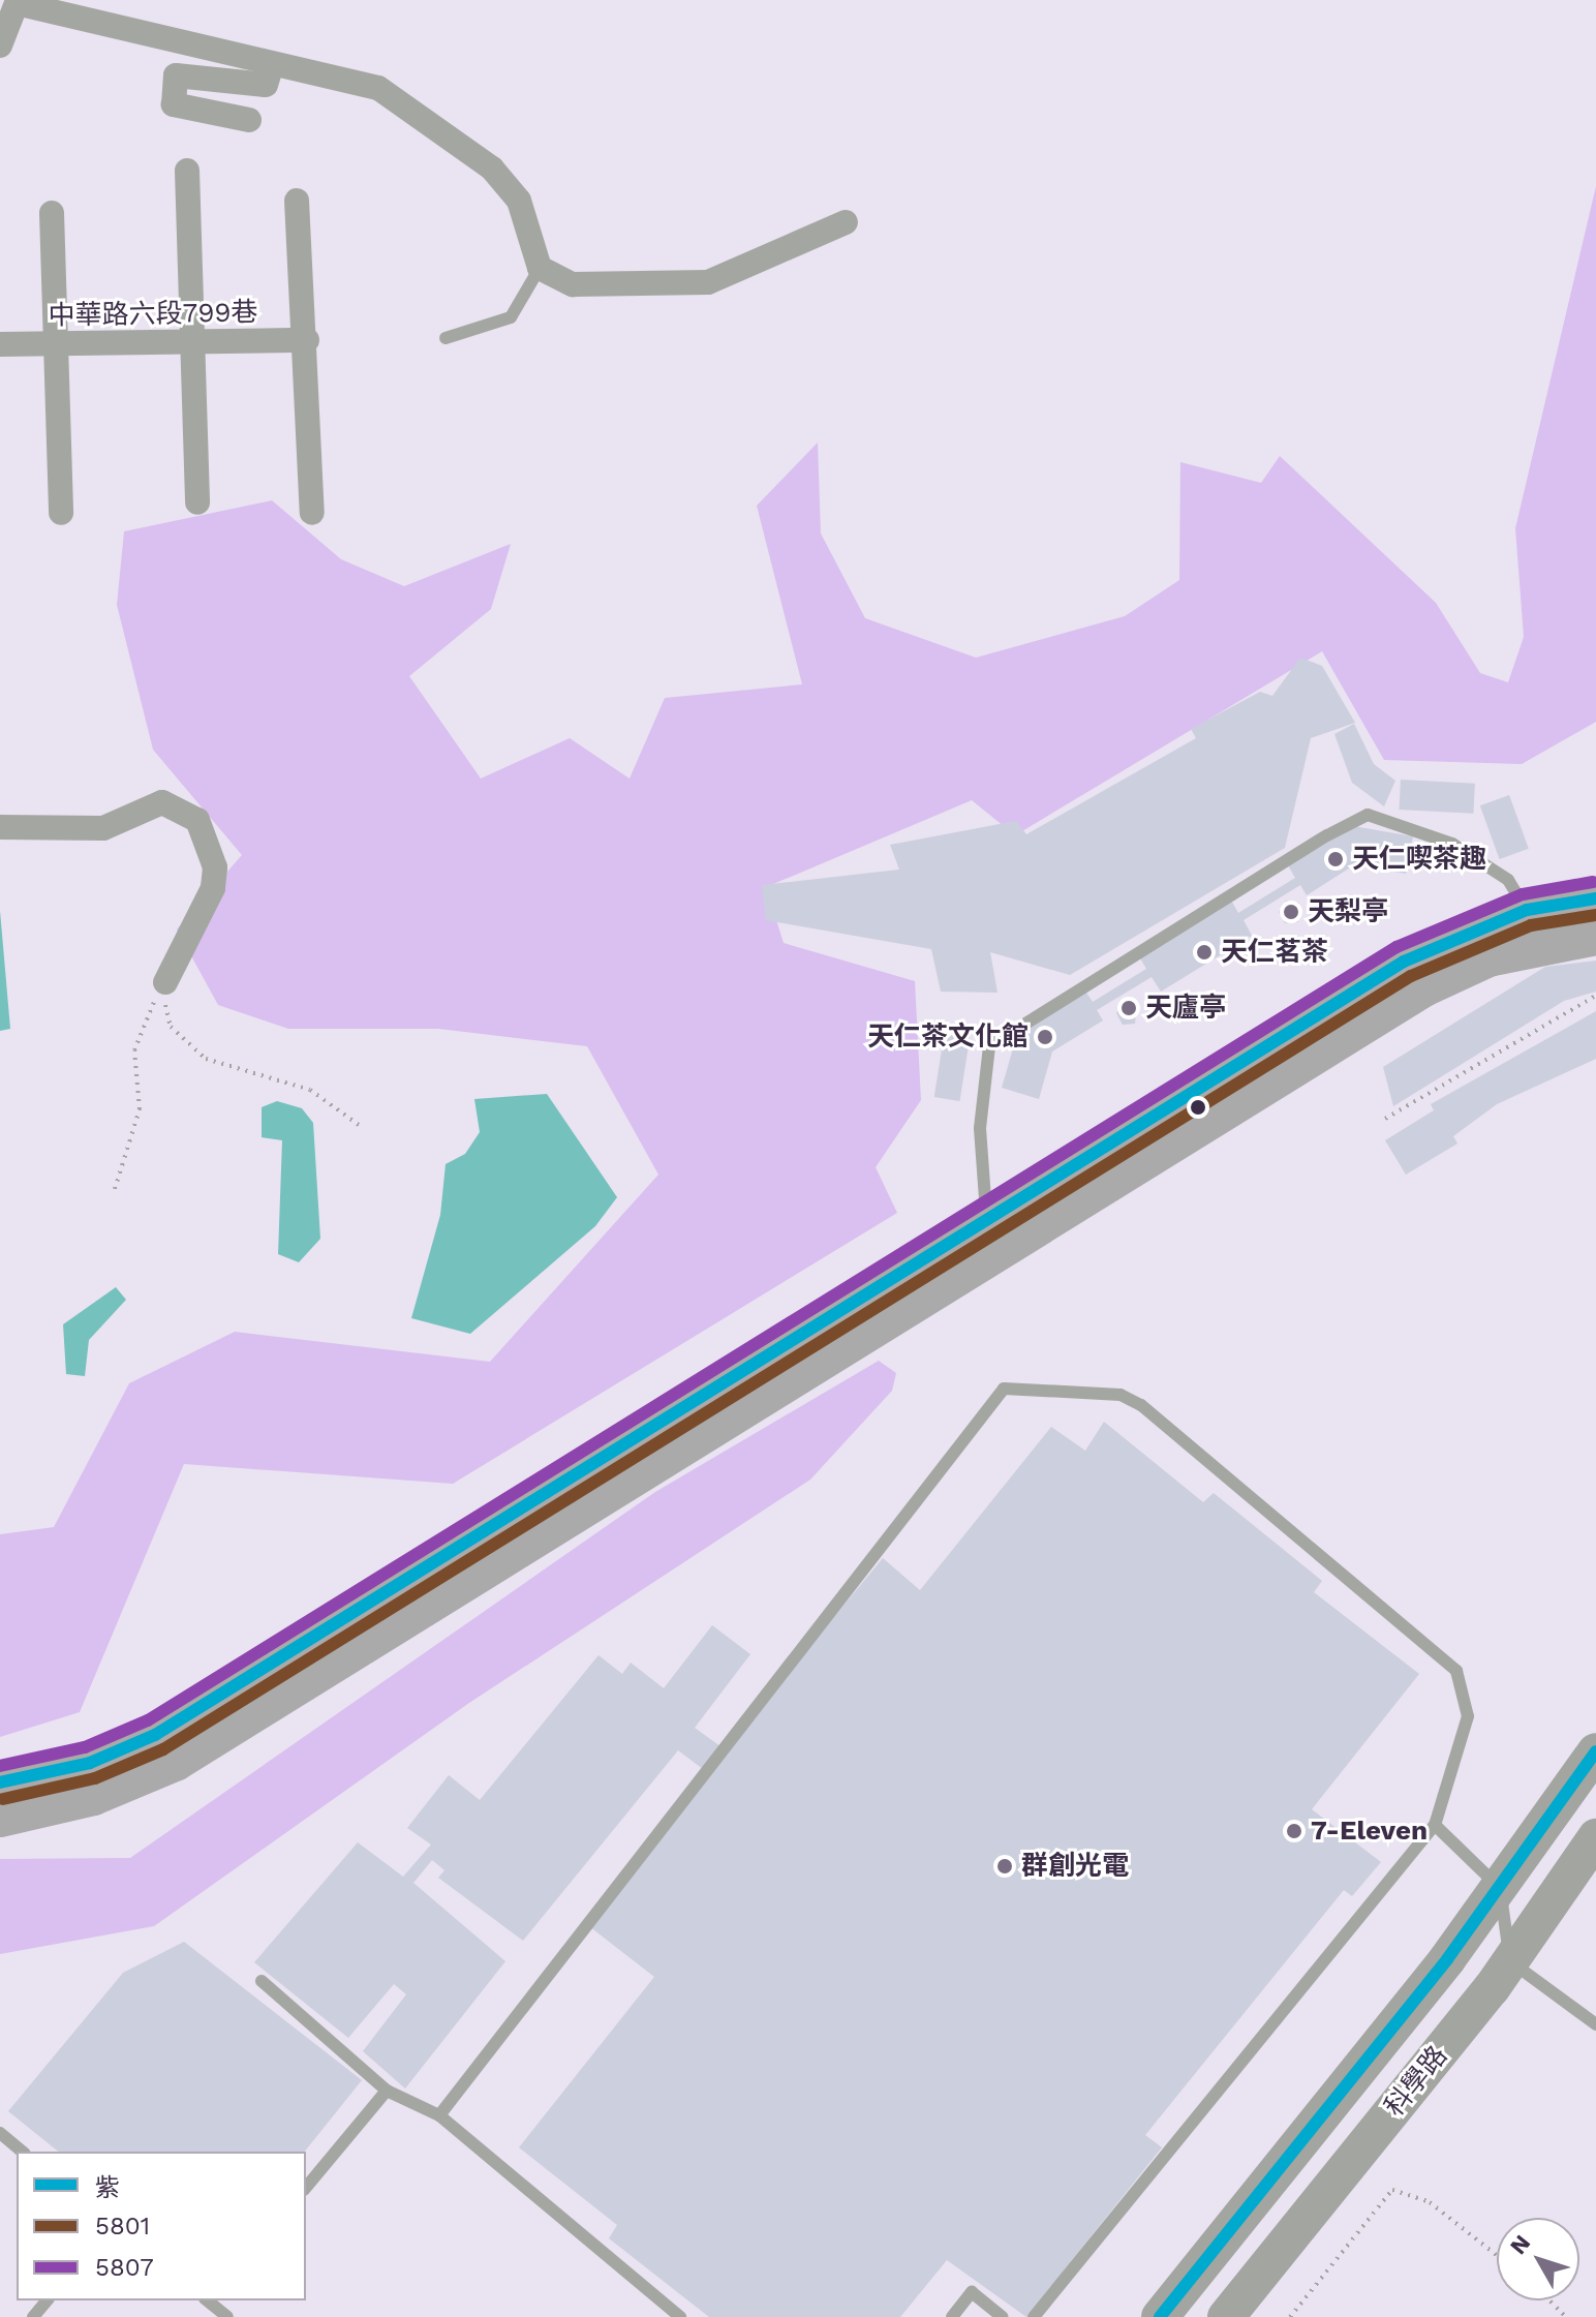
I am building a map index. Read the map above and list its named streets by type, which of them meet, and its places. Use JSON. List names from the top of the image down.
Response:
{
  "streets": {
    "street": ["中華路六段799巷", "科學路"]
  },
  "places": [
    "天仁喫茶趣",
    "天梨亭",
    "天仁茗茶",
    "天廬亭",
    "天仁茶文化館",
    "7-Eleven",
    "群創光電"
  ],
  "lines": ["transit line 5807", "transit line 紫", "transit line 5801"],
  "legend": ["紫", "5801", "5807"],
  "north": "top left"
}
